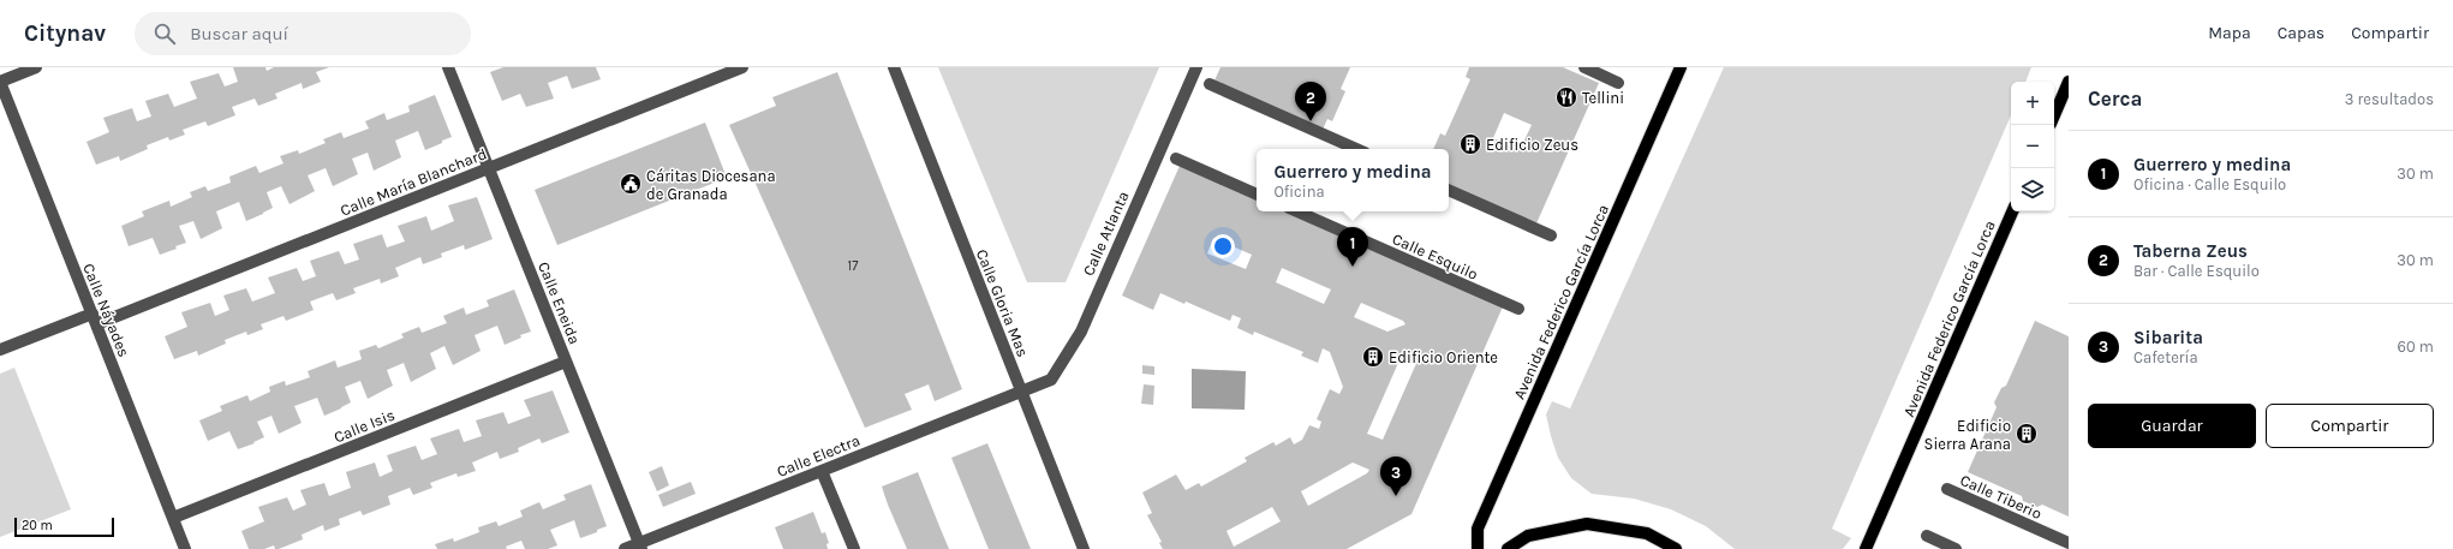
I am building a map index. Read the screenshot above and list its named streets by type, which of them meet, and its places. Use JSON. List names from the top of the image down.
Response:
{
  "streets": {
    "main road": ["Avenida Federico García Lorca"],
    "street": [
      "Calle María Blanchard",
      "Calle Atlanta",
      "Calle Esquilo",
      "Calle Eneida",
      "Calle Gloria Mas",
      "Calle Náyades",
      "Calle Isis",
      "Calle Electra",
      "Calle Tiberio"
    ]
  },
  "crossings": [
    ["Calle María Blanchard", "Calle Eneida"],
    ["Calle María Blanchard", "Calle Náyades"],
    ["Calle Atlanta", "Calle Gloria Mas"],
    ["Calle Atlanta", "Calle Electra"],
    ["Calle Eneida", "Calle Isis"],
    ["Calle Eneida", "Calle Electra"],
    ["Calle Gloria Mas", "Calle Electra"],
    ["Calle Náyades", "Calle Isis"]
  ],
  "places": {
    "restaurant": ["Tellini"],
    "building": ["Edificio Zeus", "Edificio Oriente", "Edificio Sierra Arana"],
    "public building": ["Cáritas Diocesana de Granada"]
  },
  "house_numbers": ["17"],
  "scale_bar": "20 m",
  "page": {
    "header": "Citynav",
    "search": "Buscar aquí",
    "nav": ["Mapa", "Capas", "Compartir"],
    "heading": ["Cerca", "3 resultados"],
    "map_buttons": ["+", "−"],
    "pins": ["2", "1", "3"],
    "list": [
      {
        "mark": "1",
        "name": "Guerrero y medina",
        "note": "Oficina · Calle Esquilo",
        "value": "30 m"
      },
      {
        "mark": "2",
        "name": "Taberna Zeus",
        "note": "Bar · Calle Esquilo",
        "value": "30 m"
      },
      {
        "mark": "3",
        "name": "Sibarita",
        "note": "Cafetería",
        "value": "60 m"
      }
    ],
    "popup": ["Guerrero y medina", "Oficina"],
    "buttons": ["Guardar", "Compartir"],
    "scale": "20 m"
  }
}
